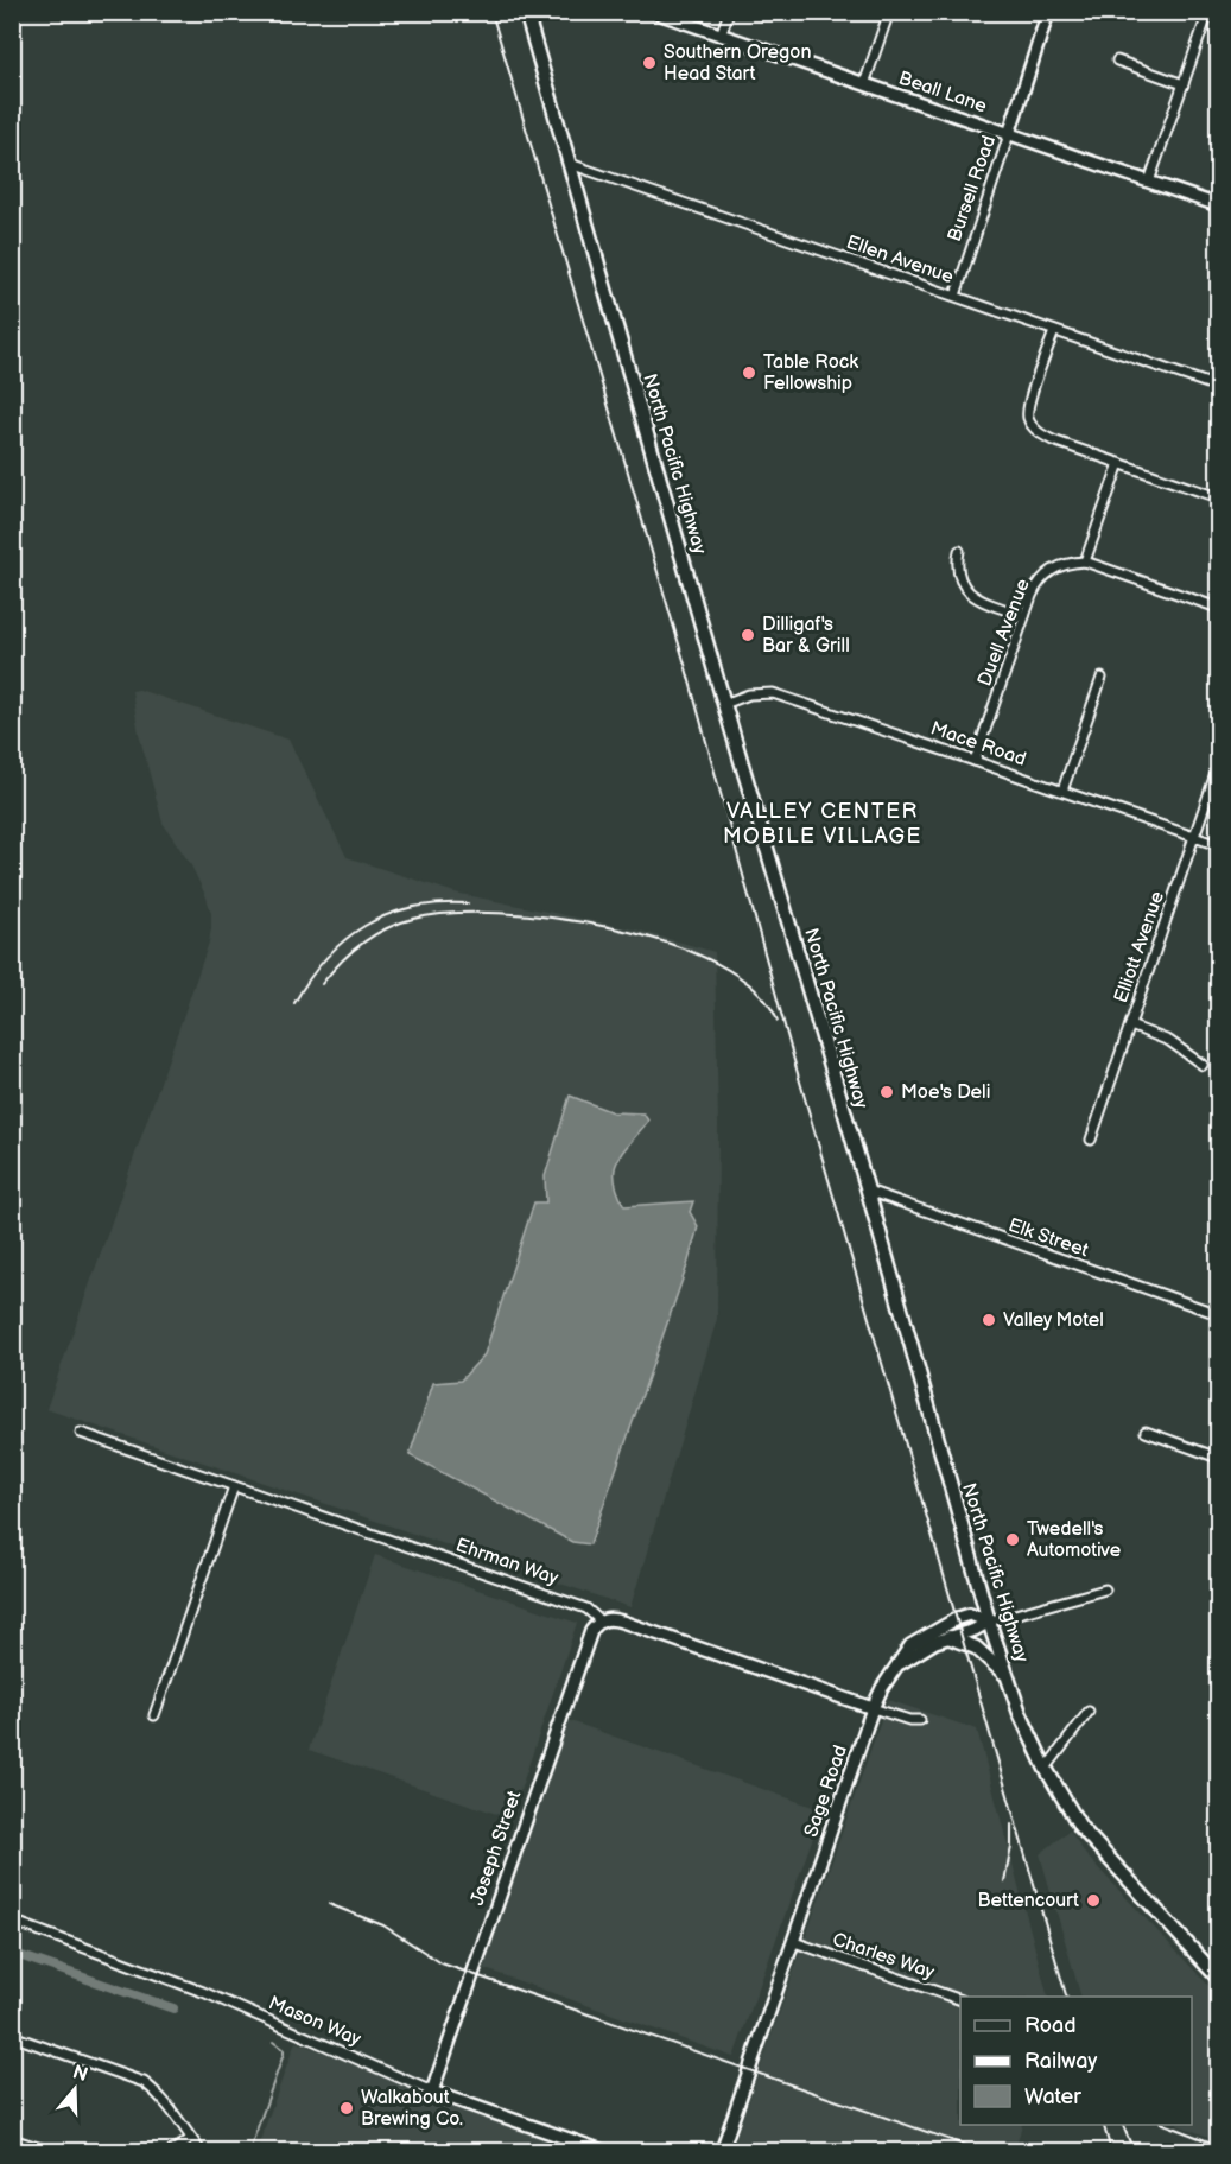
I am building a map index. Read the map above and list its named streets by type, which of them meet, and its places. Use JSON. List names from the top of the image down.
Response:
{
  "streets": {
    "main road": ["North Pacific Highway"],
    "street": [
      "Beall Lane",
      "Bursell Road",
      "Ellen Avenue",
      "Duell Avenue",
      "Mace Road",
      "Elliott Avenue",
      "Elk Street",
      "Ehrman Way",
      "Sage Road",
      "Joseph Street",
      "Charles Way",
      "Mason Way"
    ]
  },
  "crossings": [
    ["Beall Lane", "Bursell Road"],
    ["Bursell Road", "Ellen Avenue"],
    ["Ellen Avenue", "North Pacific Highway"],
    ["North Pacific Highway", "Mace Road"],
    ["North Pacific Highway", "Elk Street"],
    ["North Pacific Highway", "Sage Road"],
    ["Duell Avenue", "Mace Road"],
    ["Mace Road", "Elliott Avenue"],
    ["Ehrman Way", "Sage Road"],
    ["Ehrman Way", "Joseph Street"],
    ["Sage Road", "Charles Way"],
    ["Joseph Street", "Mason Way"]
  ],
  "districts": ["VALLEY CENTER MOBILE VILLAGE"],
  "places": [
    "Southern Oregon Head Start",
    "Table Rock Fellowship",
    "Dilligaf's Bar & Grill",
    "Moe's Deli",
    "Valley Motel",
    "Twedell's Automotive",
    "Bettencourt",
    "Walkabout Brewing Co."
  ],
  "legend": ["Road", "Railway", "Water"],
  "north": "top"
}
